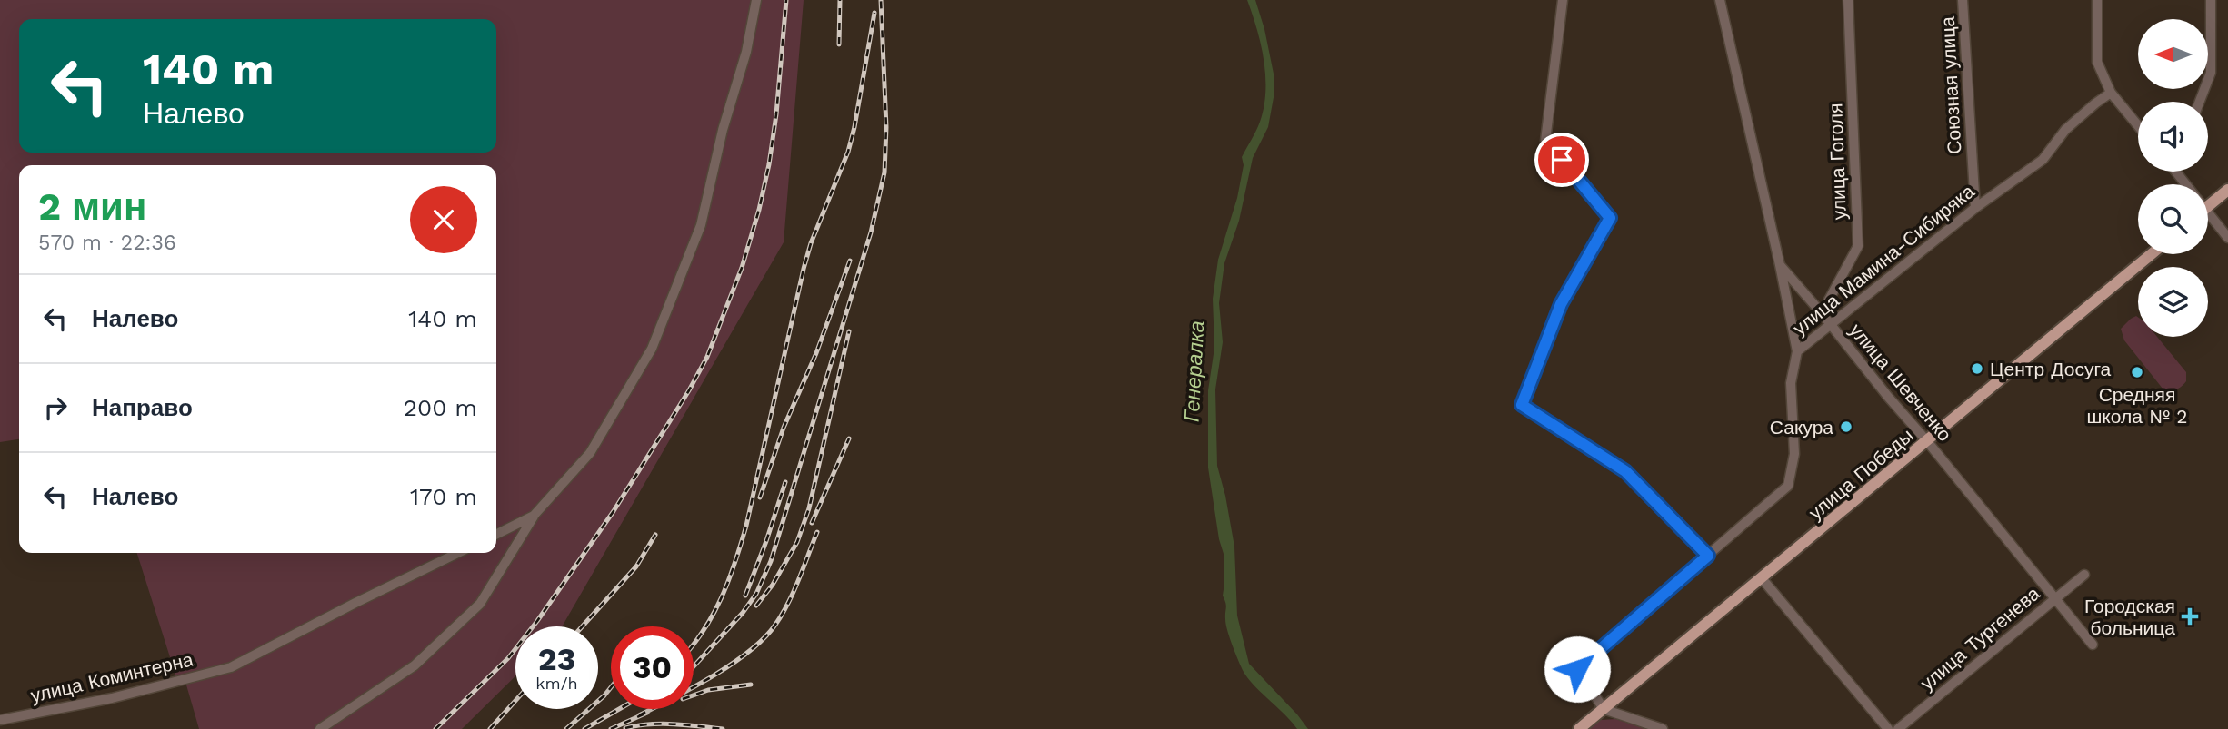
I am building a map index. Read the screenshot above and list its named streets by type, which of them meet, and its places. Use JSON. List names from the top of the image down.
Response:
{
  "streets": {
    "main road": ["улица Победы"],
    "street": [
      "Союзная улица",
      "улица Гоголя",
      "улица Мамина-Сибиряка",
      "улица Шевченко",
      "улица Тургенева",
      "улица Коминтерна"
    ]
  },
  "crossings": [
    ["Союзная улица", "улица Мамина-Сибиряка"],
    ["улица Гоголя", "улица Шевченко"],
    ["улица Мамина-Сибиряка", "улица Шевченко"],
    ["улица Мамина-Сибиряка", "улица Победы"],
    ["улица Шевченко", "улица Победы"],
    ["улица Шевченко", "улица Тургенева"]
  ],
  "water": ["Генералка"],
  "places": {
    "other": ["Центр Досуга", "Средняя школа № 2", "Сакура"],
    "health": ["Городская больница"]
  },
  "north": "left",
  "page": {
    "turn": ["140 m", "Налево"],
    "heading": ["2 мин", "570 m · 22:36"],
    "list": [
      {
        "name": "Налево",
        "value": "140 m"
      },
      {
        "name": "Направо",
        "value": "200 m"
      },
      {
        "name": "Налево",
        "value": "170 m"
      }
    ],
    "speed": "23 km/h",
    "limit": "30"
  }
}
